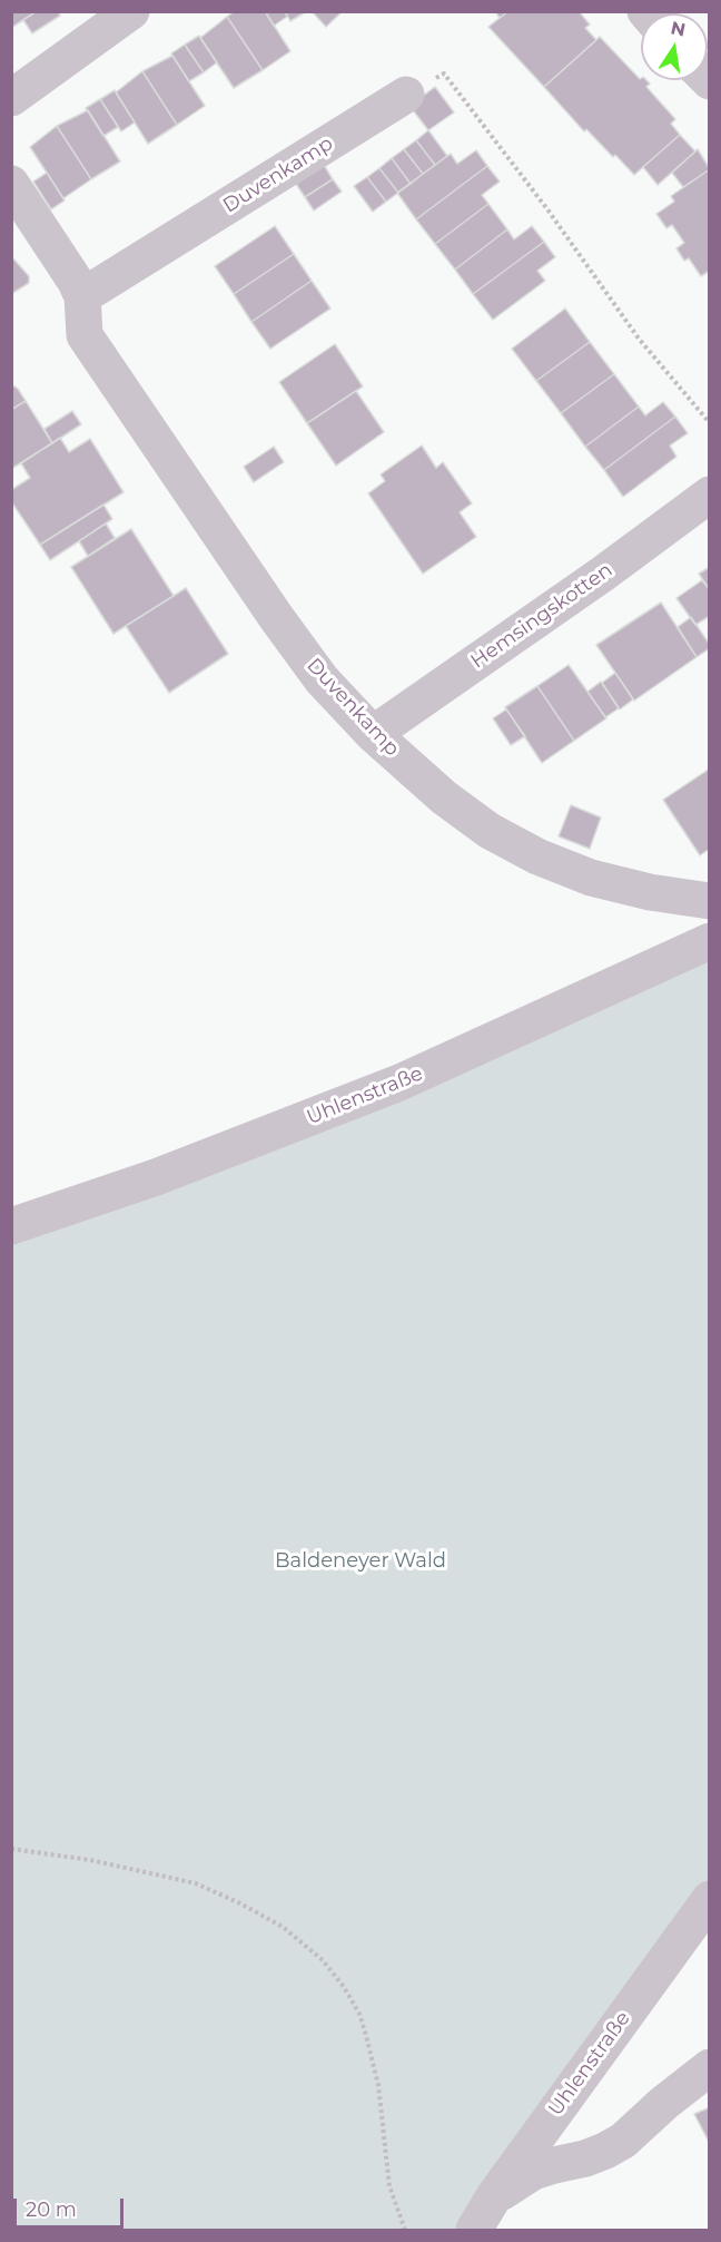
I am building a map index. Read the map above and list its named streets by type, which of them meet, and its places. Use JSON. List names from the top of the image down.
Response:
{
  "streets": {
    "street": ["Duvenkamp", "Hemsingskotten", "Uhlenstraße"]
  },
  "crossings": [
    ["Duvenkamp", "Hemsingskotten"]
  ],
  "parks": ["Baldeneyer Wald"],
  "scale_bar": "20 m",
  "north": "top"
}
